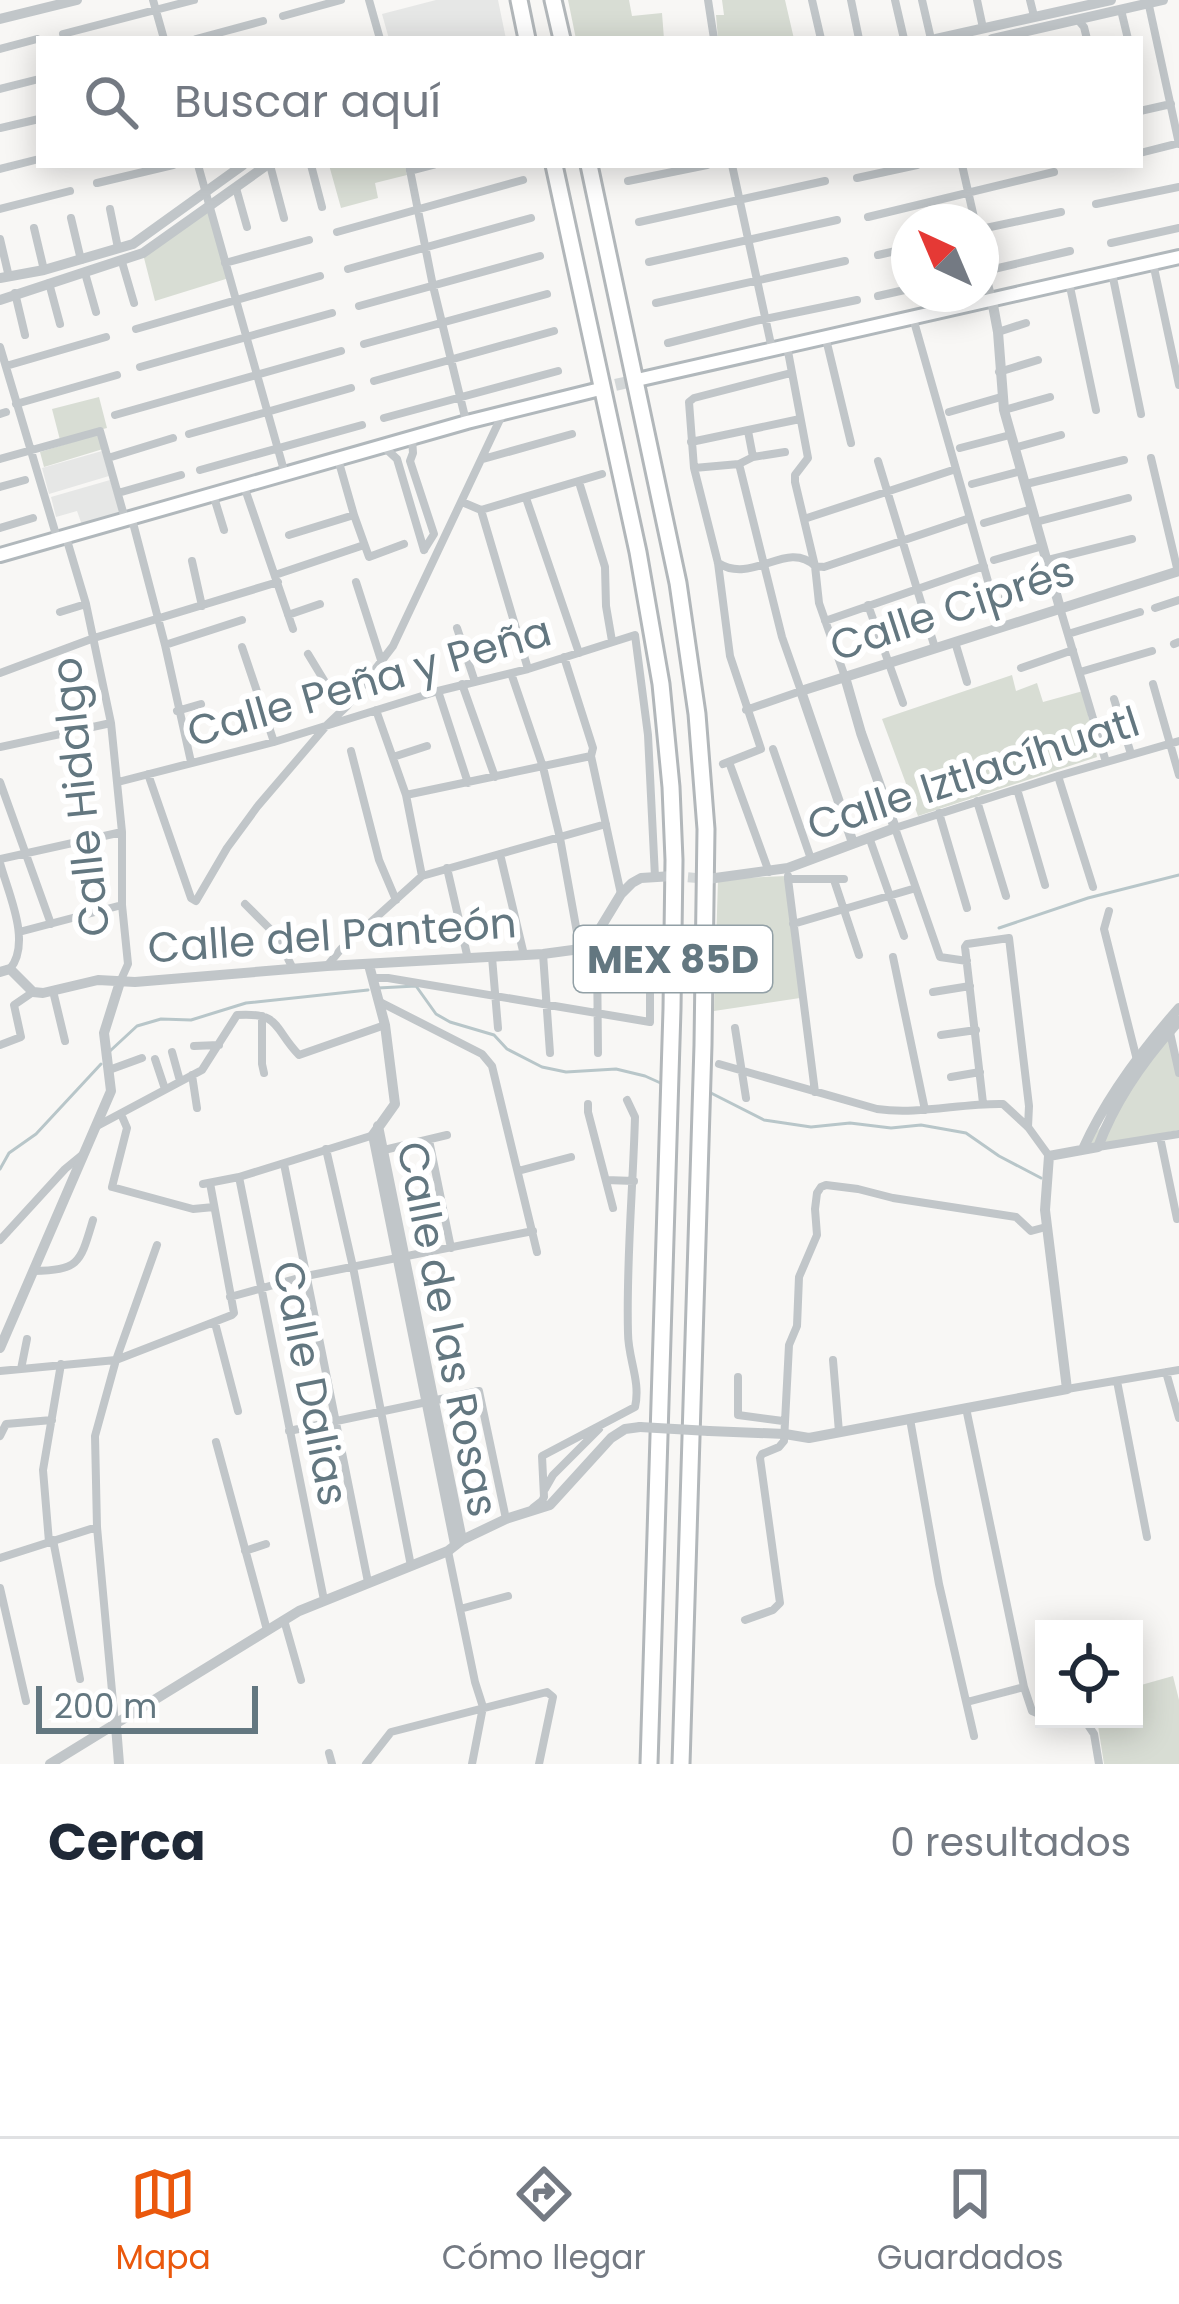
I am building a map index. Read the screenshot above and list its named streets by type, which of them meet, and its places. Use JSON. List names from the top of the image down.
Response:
{
  "streets": {
    "highway": ["MEX 85D"],
    "street": [
      "Calle Ciprés",
      "Calle Peña y Peña",
      "Calle Iztlacíhuatl",
      "Calle Hidalgo",
      "Calle del Panteón",
      "Calle de las Rosas",
      "Calle Dalias"
    ]
  },
  "crossings": [
    ["Calle Peña y Peña", "Calle Hidalgo"],
    ["Calle Hidalgo", "Calle del Panteón"]
  ],
  "scale_bar": "200 m",
  "north": "top left",
  "page": {
    "search": "Buscar aquí",
    "scale": "200 m",
    "heading": ["Cerca", "0 resultados"],
    "nav": ["Mapa", "Cómo llegar", "Guardados"]
  }
}
